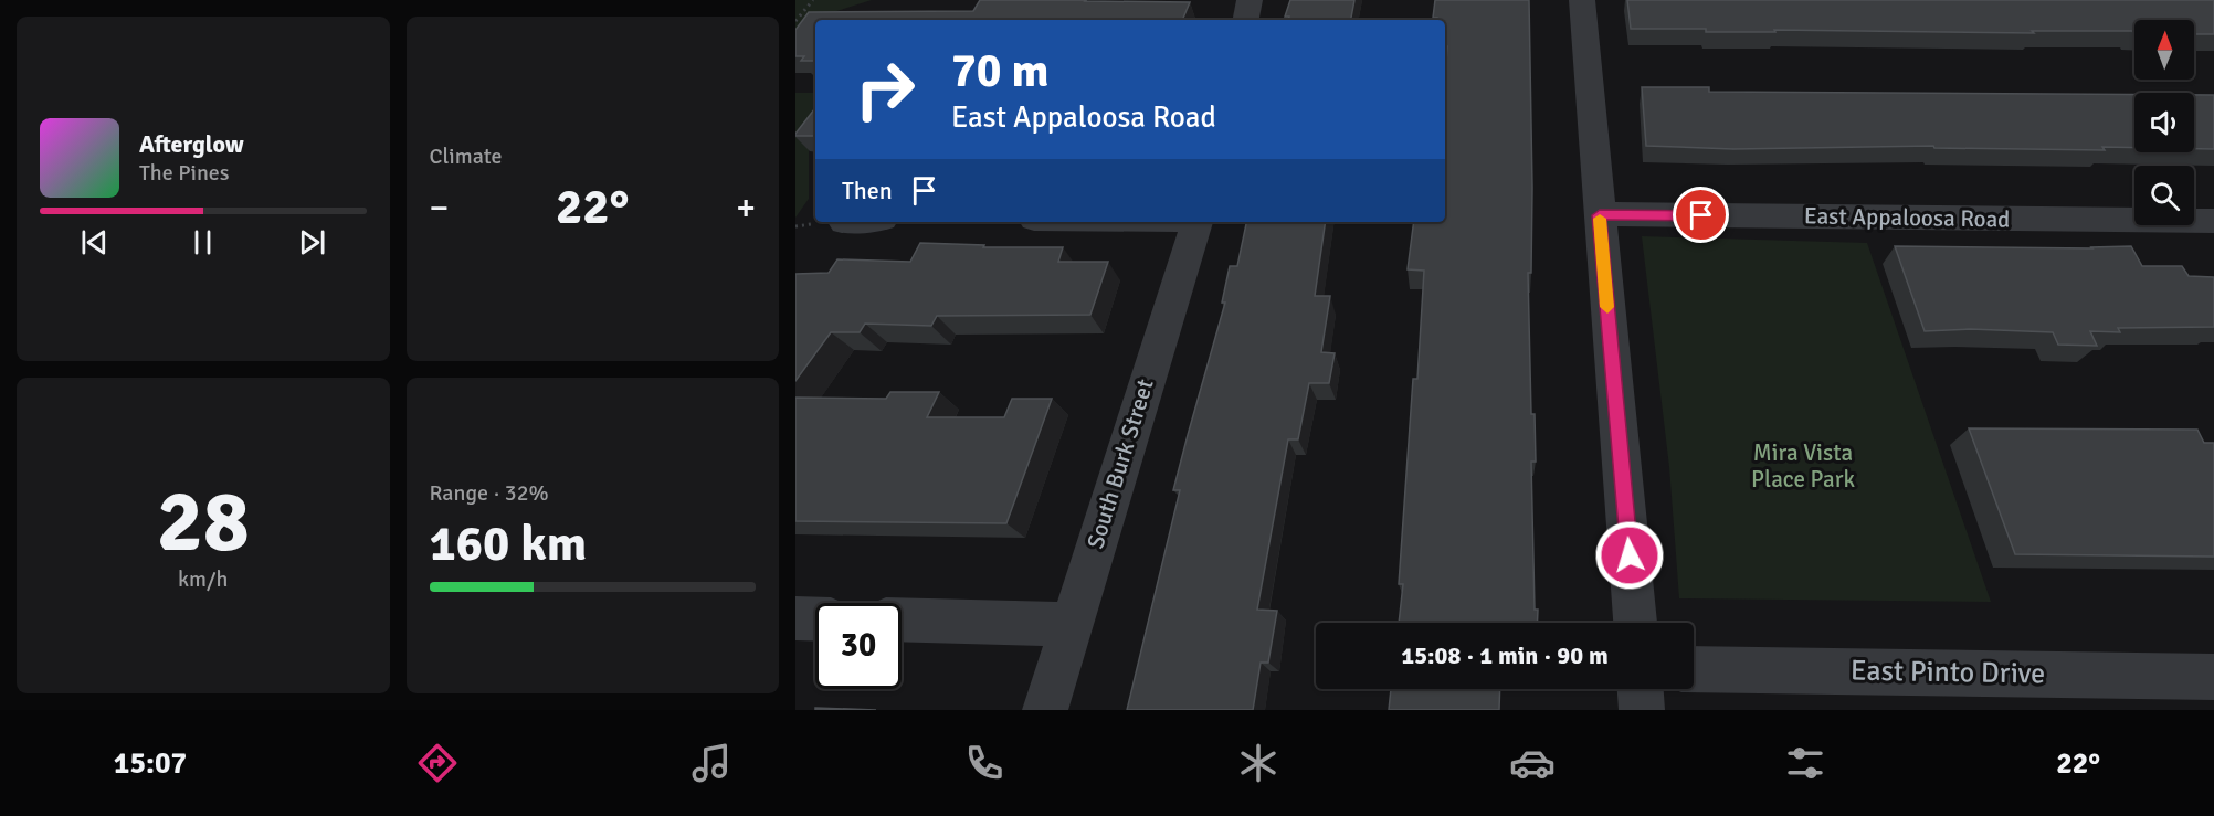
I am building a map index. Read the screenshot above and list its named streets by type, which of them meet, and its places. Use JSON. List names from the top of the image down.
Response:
{
  "streets": {
    "street": ["East Appaloosa Road", "South Burk Street", "East Pinto Drive"]
  },
  "parks": ["Mira Vista Place Park"],
  "north": "top",
  "page": {
    "tile": [
      "Climate",
      ["28", "km/h"],
      ["Range · 32%", "160 km"]
    ],
    "turn": ["70 m", "East Appaloosa Road"],
    "song": ["Afterglow", "The Pines"],
    "then": "Then",
    "heat": ["−", "22°", "+"],
    "limit": "30",
    "trip": "15:08 · 1 min · 90 m",
    "tabs": ["15:07", "22°"]
  }
}
